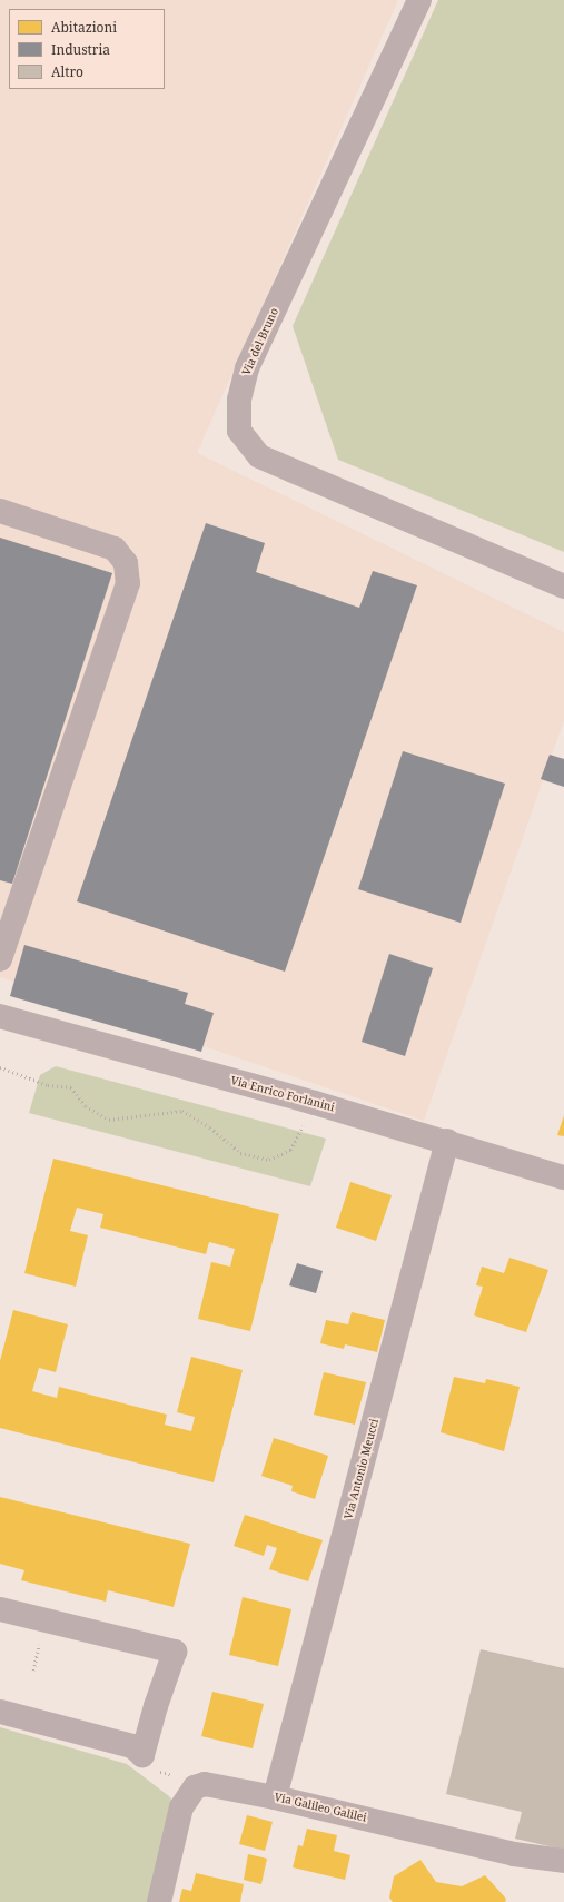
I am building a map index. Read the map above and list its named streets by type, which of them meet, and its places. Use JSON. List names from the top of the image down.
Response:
{
  "streets": {
    "street": [
      "Via del Bruno",
      "Via Enrico Forlanini",
      "Via Antonio Meucci",
      "Via Galileo Galilei"
    ]
  },
  "crossings": [
    ["Via Enrico Forlanini", "Via Antonio Meucci"],
    ["Via Antonio Meucci", "Via Galileo Galilei"]
  ],
  "legend": ["Abitazioni", "Industria", "Altro"]
}
